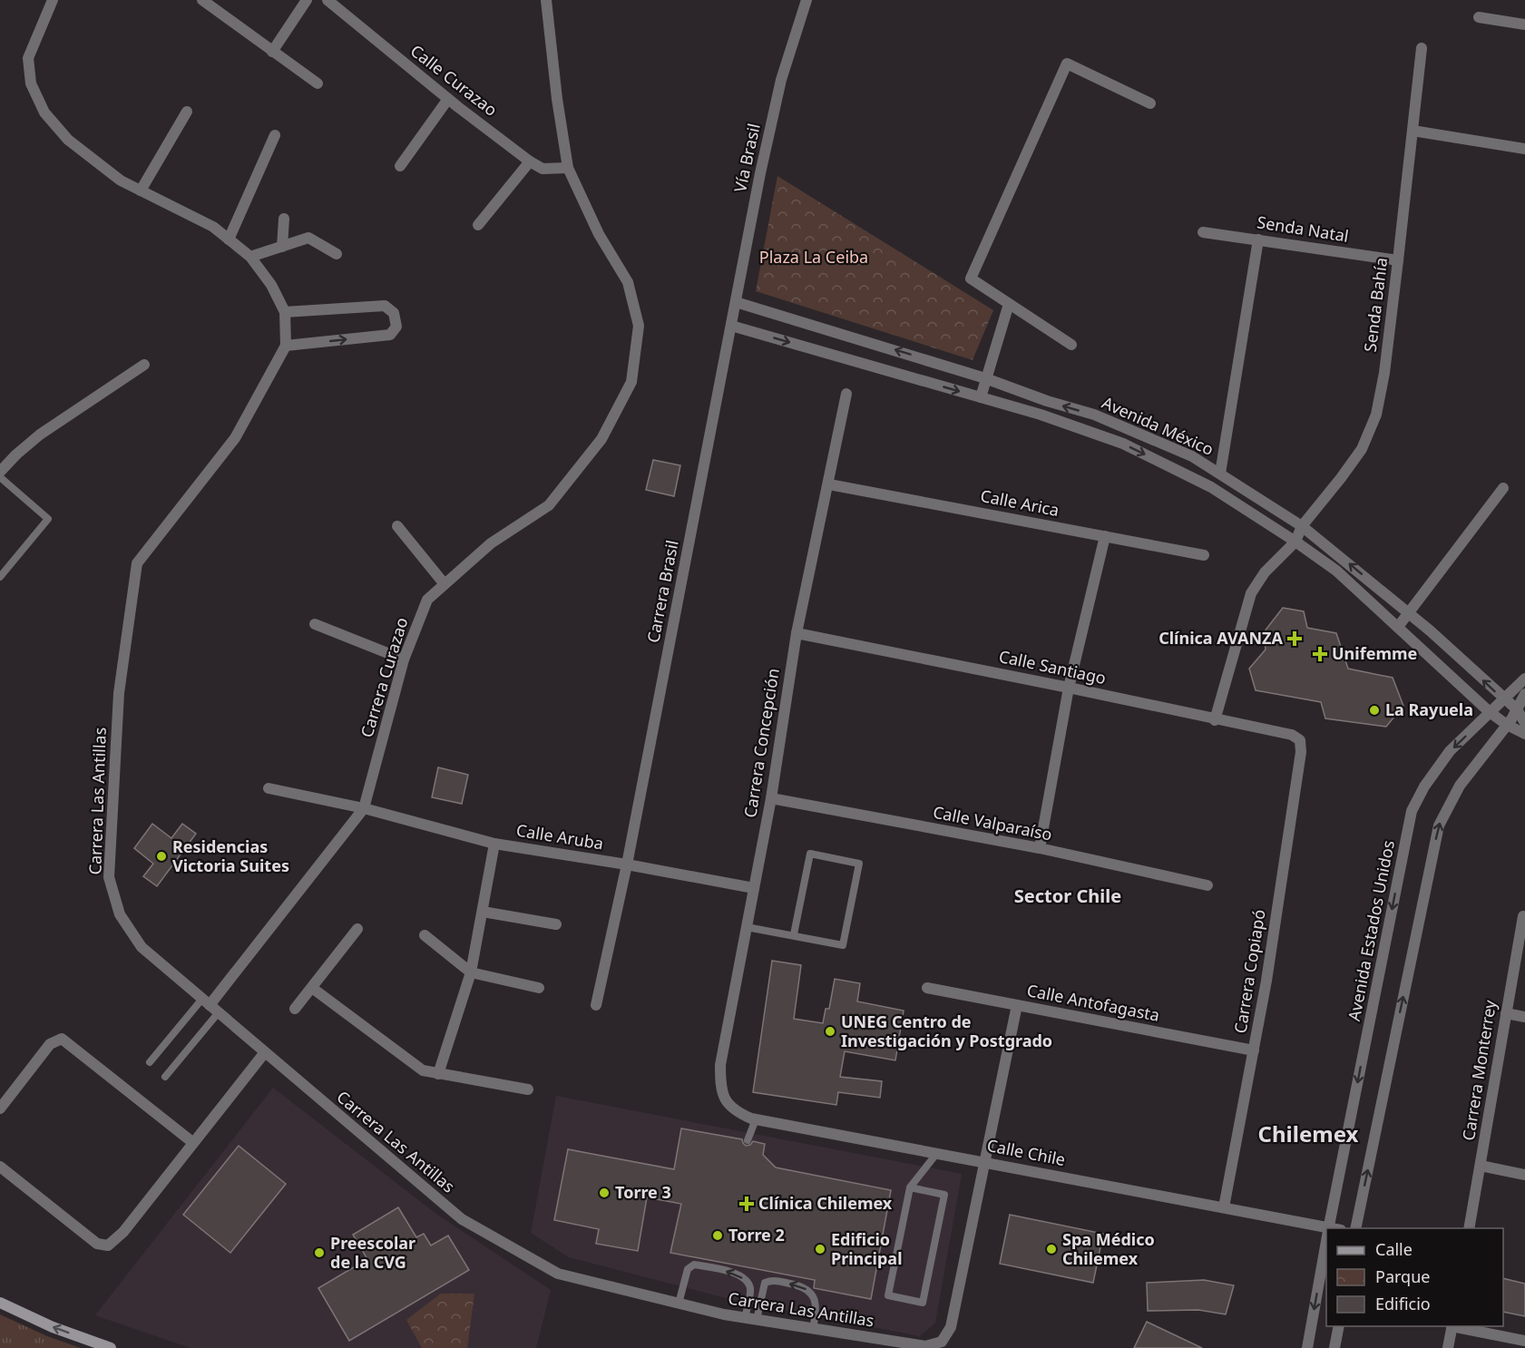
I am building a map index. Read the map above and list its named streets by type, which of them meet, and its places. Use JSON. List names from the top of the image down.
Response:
{
  "streets": {
    "street": [
      "Calle Curazao",
      "Vía Brasil",
      "Senda Natal",
      "Senda Bahía",
      "Avenida México",
      "Calle Arica",
      "Carrera Brasil",
      "Calle Santiago",
      "Carrera Curazao",
      "Carrera Concepción",
      "Carrera Las Antillas",
      "Calle Valparaíso",
      "Calle Aruba",
      "Avenida Estados Unidos",
      "Carrera Copiapó",
      "Calle Antofagasta",
      "Carrera Monterrey",
      "Calle Chile"
    ]
  },
  "crossings": [
    ["Calle Curazao", "Carrera Curazao"],
    ["Vía Brasil", "Avenida México"],
    ["Vía Brasil", "Carrera Brasil"],
    ["Senda Natal", "Senda Bahía"],
    ["Senda Bahía", "Avenida México"],
    ["Avenida México", "Carrera Brasil"],
    ["Avenida México", "Avenida Estados Unidos"],
    ["Calle Arica", "Carrera Concepción"],
    ["Carrera Brasil", "Calle Aruba"],
    ["Calle Santiago", "Carrera Concepción"],
    ["Calle Santiago", "Carrera Copiapó"],
    ["Carrera Curazao", "Calle Aruba"],
    ["Carrera Concepción", "Calle Valparaíso"],
    ["Carrera Concepción", "Calle Aruba"],
    ["Carrera Concepción", "Calle Chile"],
    ["Carrera Las Antillas", "Calle Chile"],
    ["Carrera Copiapó", "Calle Antofagasta"],
    ["Carrera Copiapó", "Calle Chile"]
  ],
  "districts": ["Sector Chile", "Chilemex"],
  "parks": ["Plaza La Ceiba"],
  "places": {
    "health": ["Clínica AVANZA", "Unifemme", "Clínica Chilemex"],
    "other": [
      "La Rayuela",
      "Residencias Victoria Suites",
      "UNEG Centro de Investigación y Postgrado",
      "Torre 3",
      "Torre 2",
      "Edificio Principal",
      "Spa Médico Chilemex",
      "Preescolar de la CVG"
    ]
  },
  "legend": ["Calle", "Parque", "Edificio"]
}
